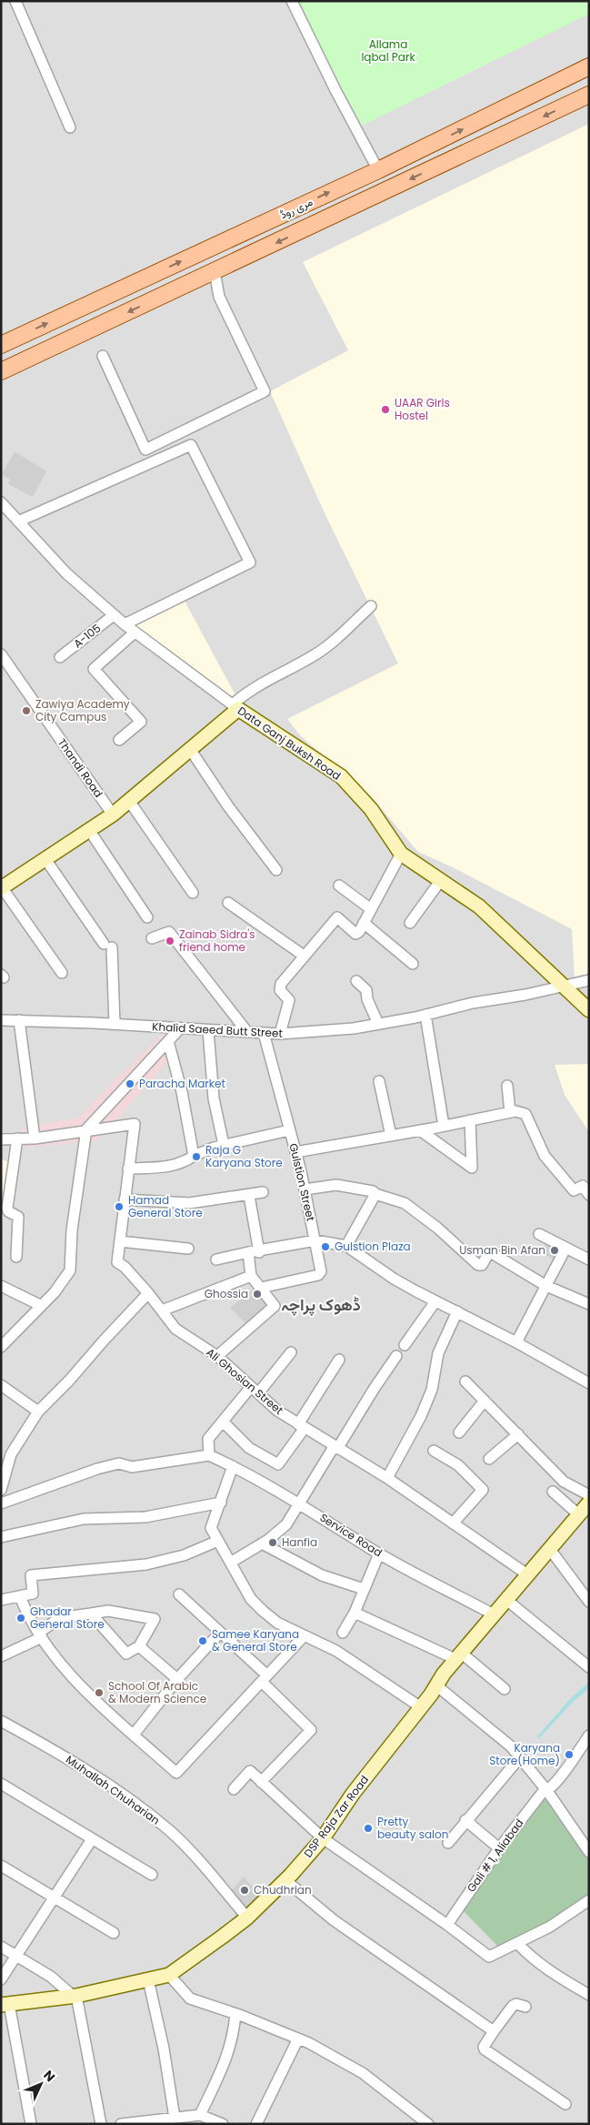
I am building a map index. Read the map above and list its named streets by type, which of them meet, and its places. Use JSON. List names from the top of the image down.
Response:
{
  "streets": {
    "main road": ["مری روڈ"],
    "street": [
      "A-105",
      "Data Ganj Buksh Road",
      "Thandi Road",
      "Khalid Saeed Butt Street",
      "Gulstion Street",
      "Ali Ghosian Street",
      "Service Road",
      "Muhallah Chuharian",
      "DSP Raja Zar Road",
      "Gali # 1, Aliabad"
    ]
  },
  "crossings": [
    ["A-105", "Data Ganj Buksh Road"],
    ["Data Ganj Buksh Road", "Khalid Saeed Butt Street"],
    ["Khalid Saeed Butt Street", "Gulstion Street"],
    ["Ali Ghosian Street", "DSP Raja Zar Road"],
    ["Service Road", "DSP Raja Zar Road"],
    ["Muhallah Chuharian", "DSP Raja Zar Road"]
  ],
  "districts": ["ڈھوک پراچہ"],
  "parks": ["Allama Iqbal Park"],
  "places": [
    "UAAR Girls Hostel",
    "Zawiya Academy City Campus",
    "Zainab Sidra's friend home",
    "Paracha Market",
    "Raja G Karyana Store",
    "Hamad General Store",
    "Gulstion Plaza",
    "Usman Bin Afan",
    "Ghossia",
    "Hanfia",
    "Ghadar General Store",
    "Samee Karyana & General Store",
    "School Of Arabic & Modern Science",
    "Karyana Store(Home)",
    "Pretty beauty salon",
    "Chudhrian"
  ],
  "north": "top right"
}
